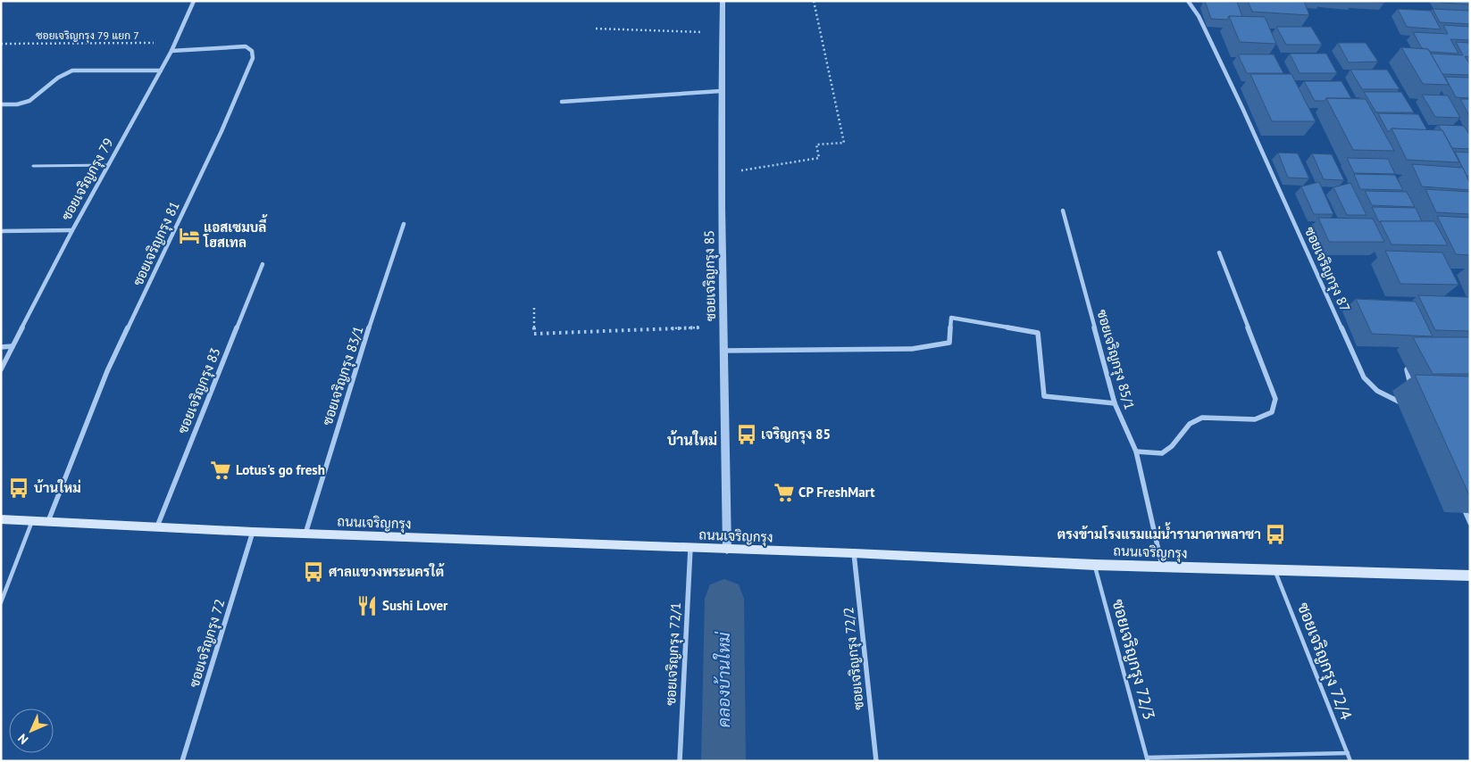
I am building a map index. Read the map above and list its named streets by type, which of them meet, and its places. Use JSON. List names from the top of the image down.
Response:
{
  "streets": {
    "main road": ["ถนนเจริญกรุง"],
    "street": [
      "ซอยเจริญกรุง 79",
      "ซอยเจริญกรุง 81",
      "ซอยเจริญกรุง 87",
      "ซอยเจริญกรุง 85",
      "ซอยเจริญกรุง 85/1",
      "ซอยเจริญกรุง 83/1",
      "ซอยเจริญกรุง 83",
      "ซอยเจริญกรุง 72",
      "ซอยเจริญกรุง 72/1",
      "ซอยเจริญกรุง 72/2"
    ],
    "lane": ["ซอยเจริญกรุง 72/3", "ซอยเจริญกรุง 72/4"],
    "path": ["ซอยเจริญกรุง 79 แยก 7"]
  },
  "crossings": [
    ["ซอยเจริญกรุง 79 แยก 7", "ซอยเจริญกรุง 79"],
    ["ซอยเจริญกรุง 79", "ซอยเจริญกรุง 81"],
    ["ซอยเจริญกรุง 81", "ถนนเจริญกรุง"],
    ["ซอยเจริญกรุง 85", "ถนนเจริญกรุง"],
    ["ซอยเจริญกรุง 85/1", "ถนนเจริญกรุง"],
    ["ซอยเจริญกรุง 83/1", "ถนนเจริญกรุง"],
    ["ซอยเจริญกรุง 83", "ถนนเจริญกรุง"],
    ["ถนนเจริญกรุง", "ซอยเจริญกรุง 72"],
    ["ถนนเจริญกรุง", "ซอยเจริญกรุง 72/1"],
    ["ถนนเจริญกรุง", "ซอยเจริญกรุง 72/2"],
    ["ถนนเจริญกรุง", "ซอยเจริญกรุง 72/3"],
    ["ถนนเจริญกรุง", "ซอยเจริญกรุง 72/4"]
  ],
  "districts": ["บ้านใหม่"],
  "water": ["คลองบ้านใหม่"],
  "places": {
    "hotel": ["แอสเซมบลี้ โฮสเทล"],
    "bus stop": [
      "เจริญกรุง 85",
      "บ้านใหม่",
      "ตรงข้ามโรงแรมแม่น้ำรามาดาพลาซา",
      "ศาลแขวงพระนครใต้"
    ],
    "supermarket": ["Lotus's go fresh", "CP FreshMart"],
    "restaurant": ["Sushi Lover"]
  },
  "north": "bottom left"
}
